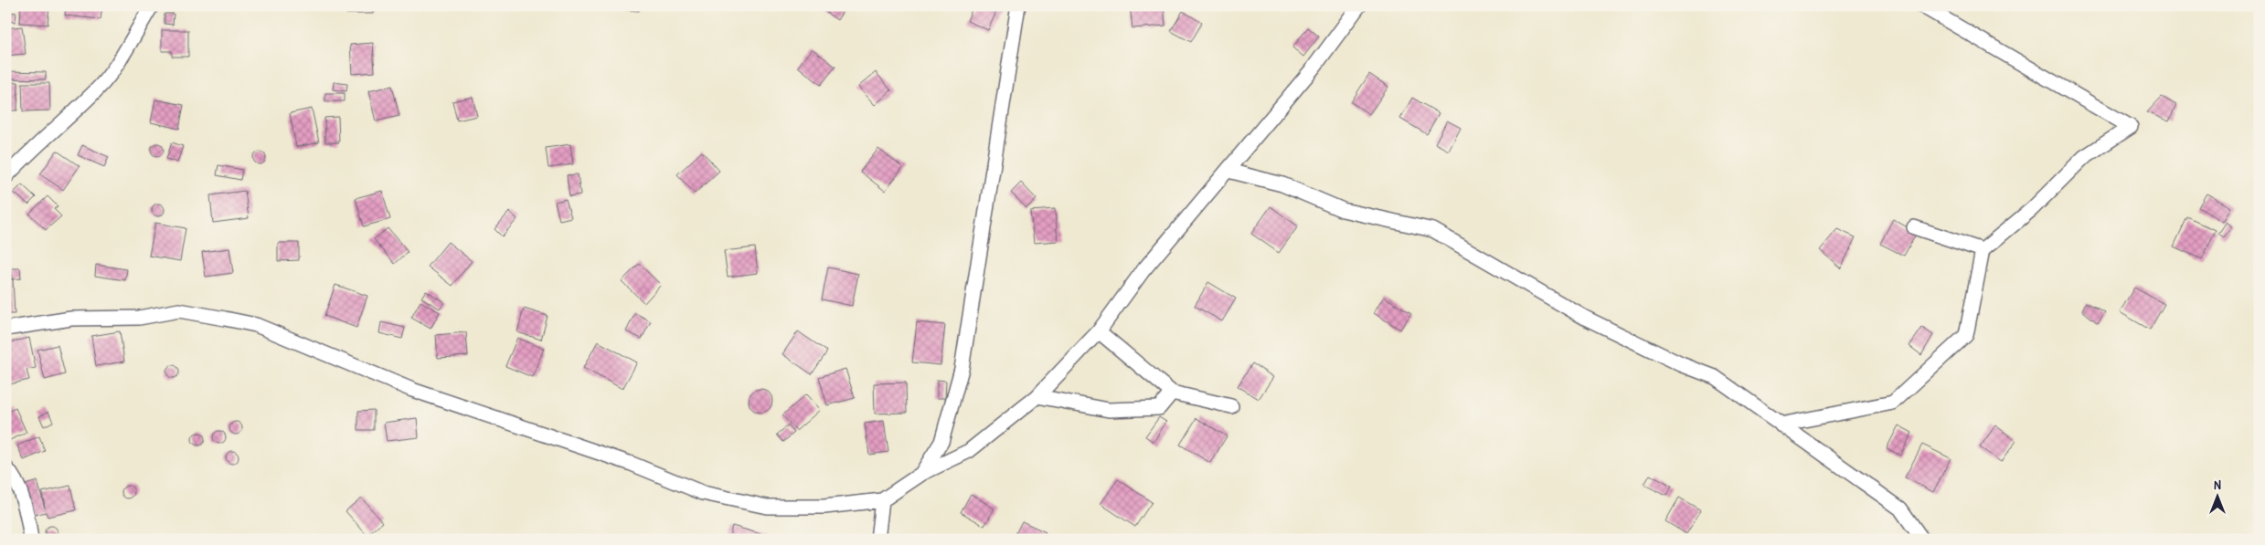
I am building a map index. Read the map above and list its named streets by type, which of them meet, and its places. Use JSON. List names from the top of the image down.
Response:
{
  "north": "top"
}
